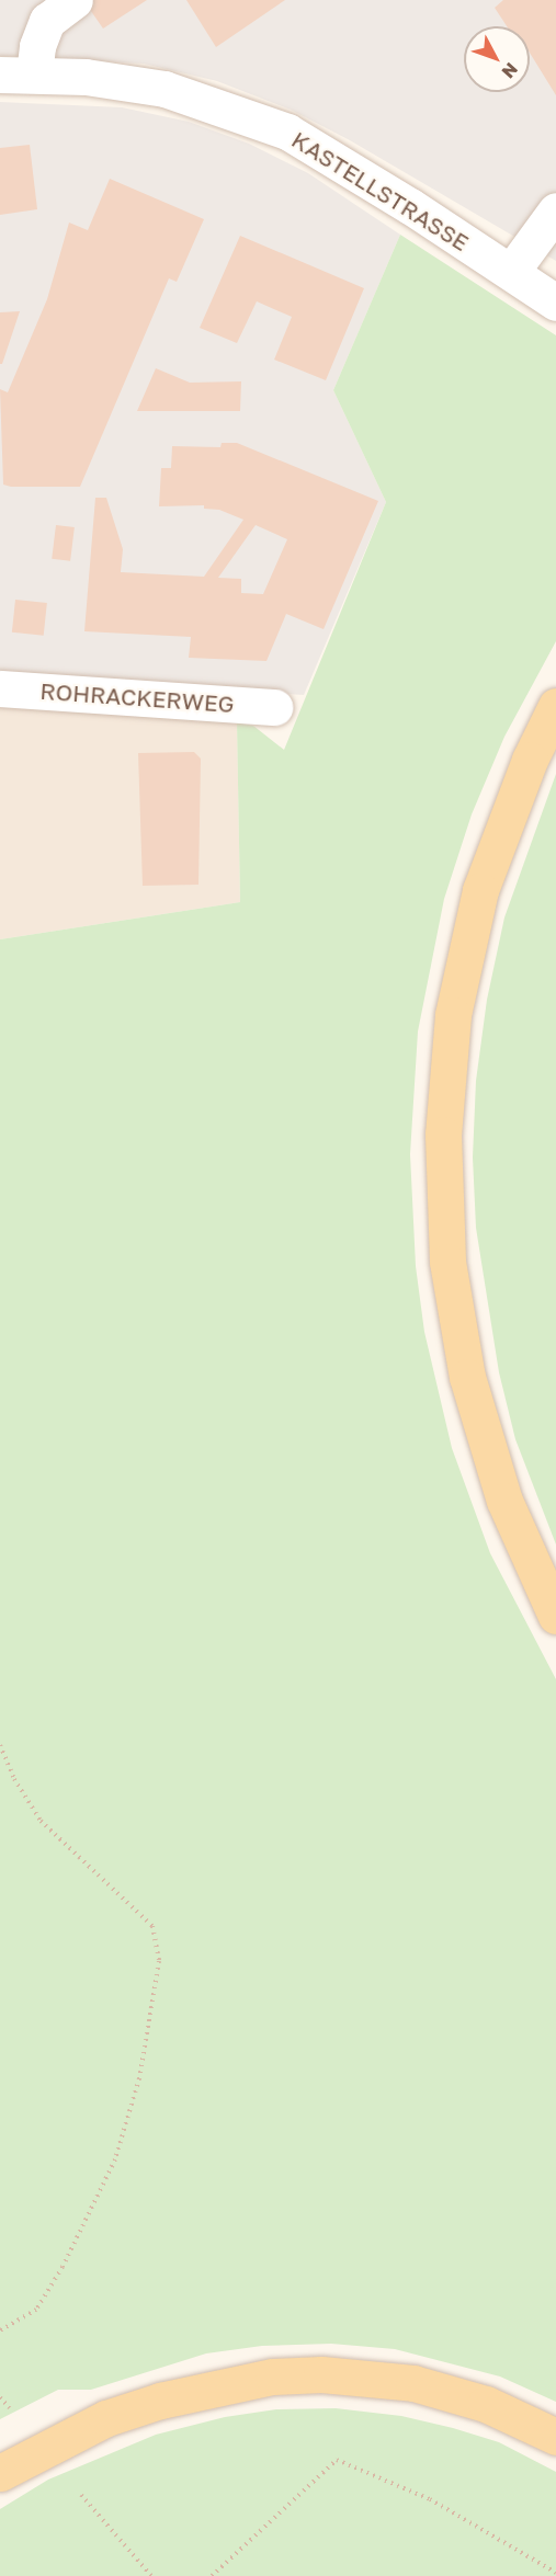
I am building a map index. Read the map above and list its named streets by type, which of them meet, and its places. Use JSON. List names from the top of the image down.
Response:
{
  "streets": {
    "street": ["KASTELLSTRASSE", "ROHRACKERWEG"]
  },
  "north": "bottom right"
}
